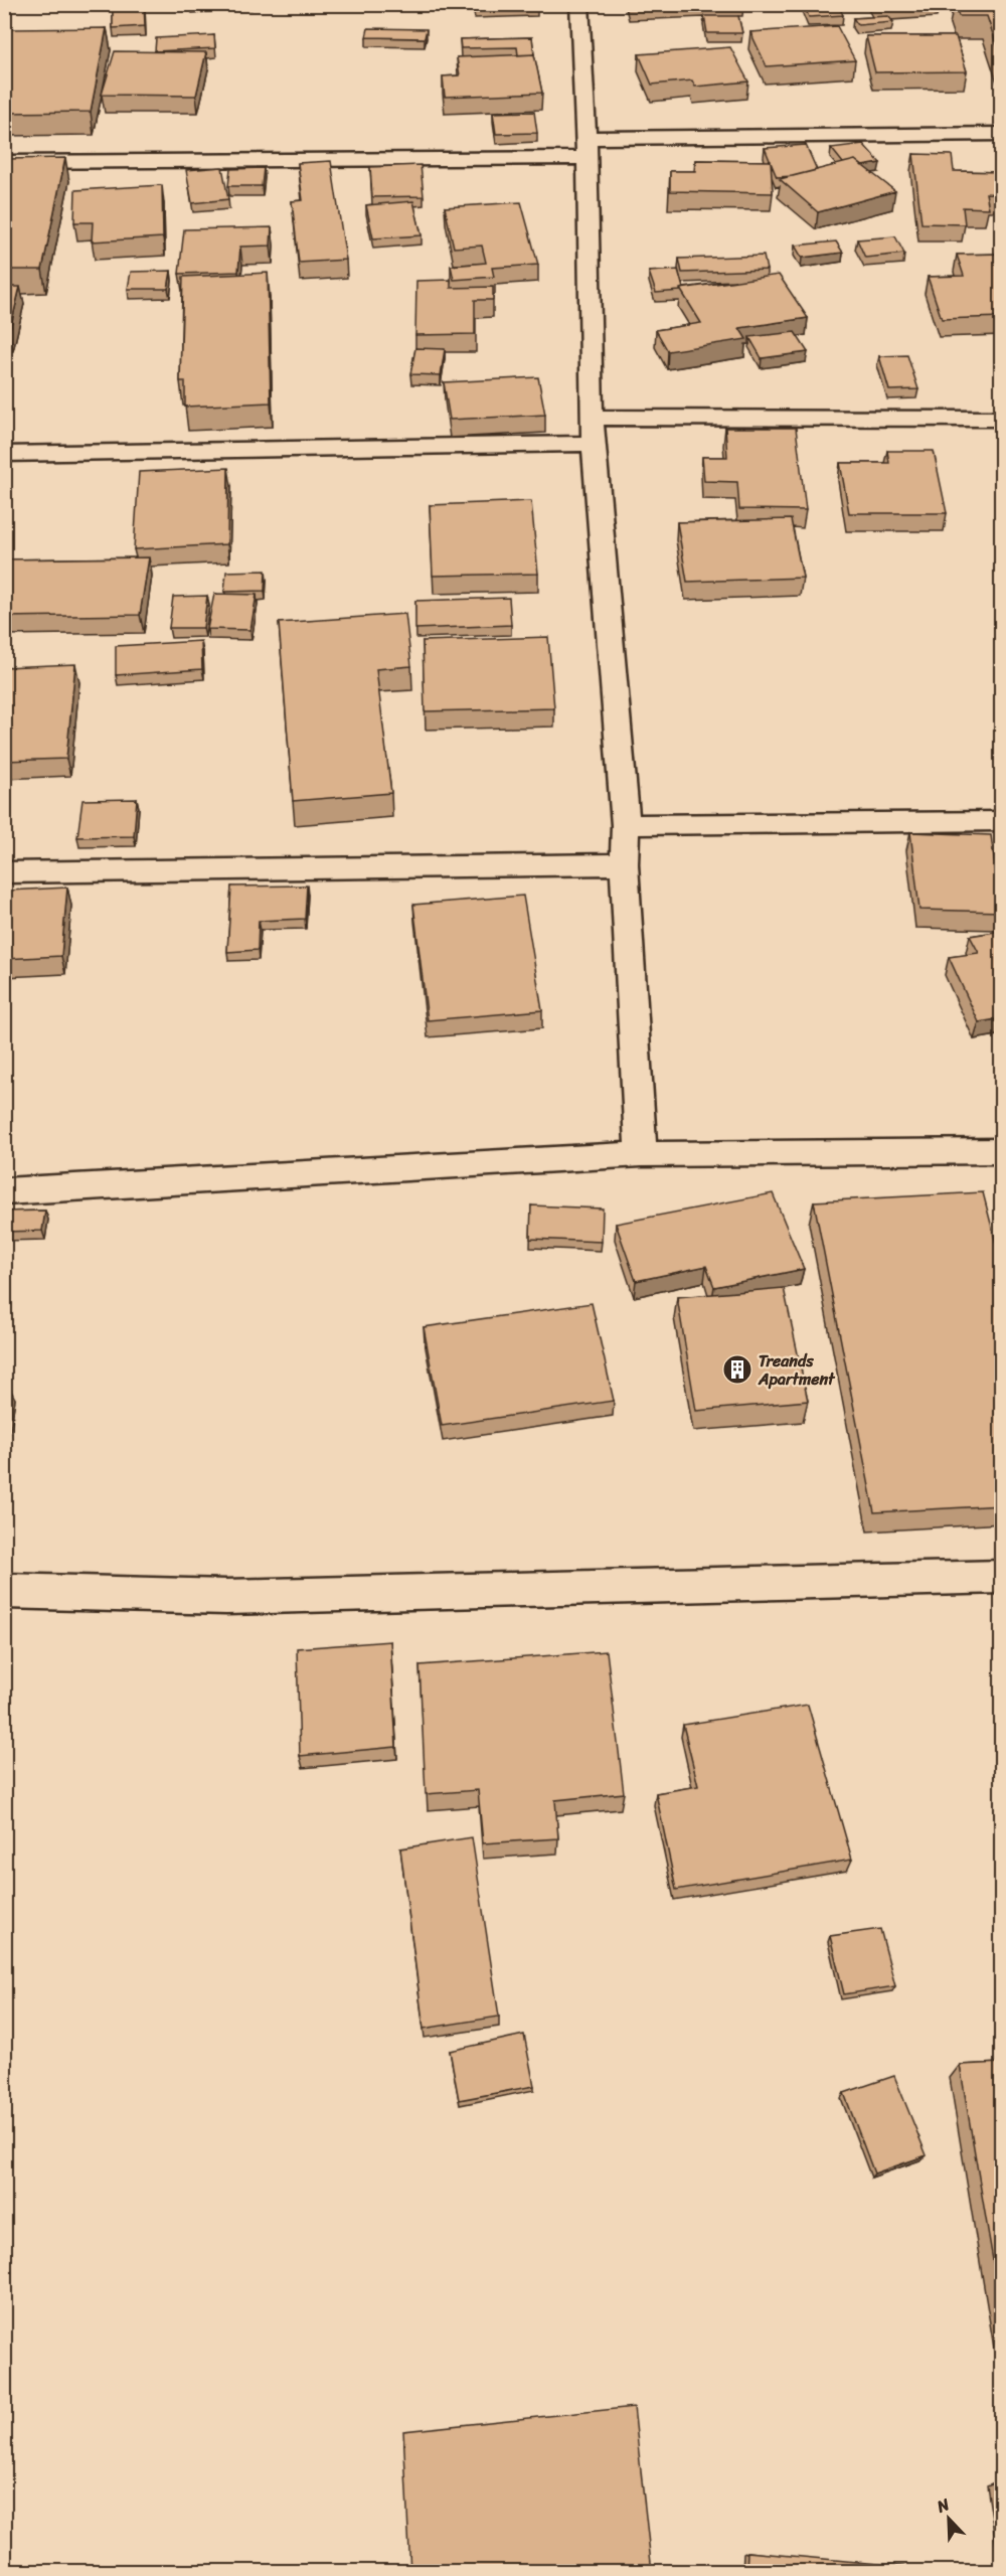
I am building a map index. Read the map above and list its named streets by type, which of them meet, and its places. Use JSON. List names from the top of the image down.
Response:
{
  "places": {
    "building": ["Treands Apartment"]
  },
  "north": "top left"
}
